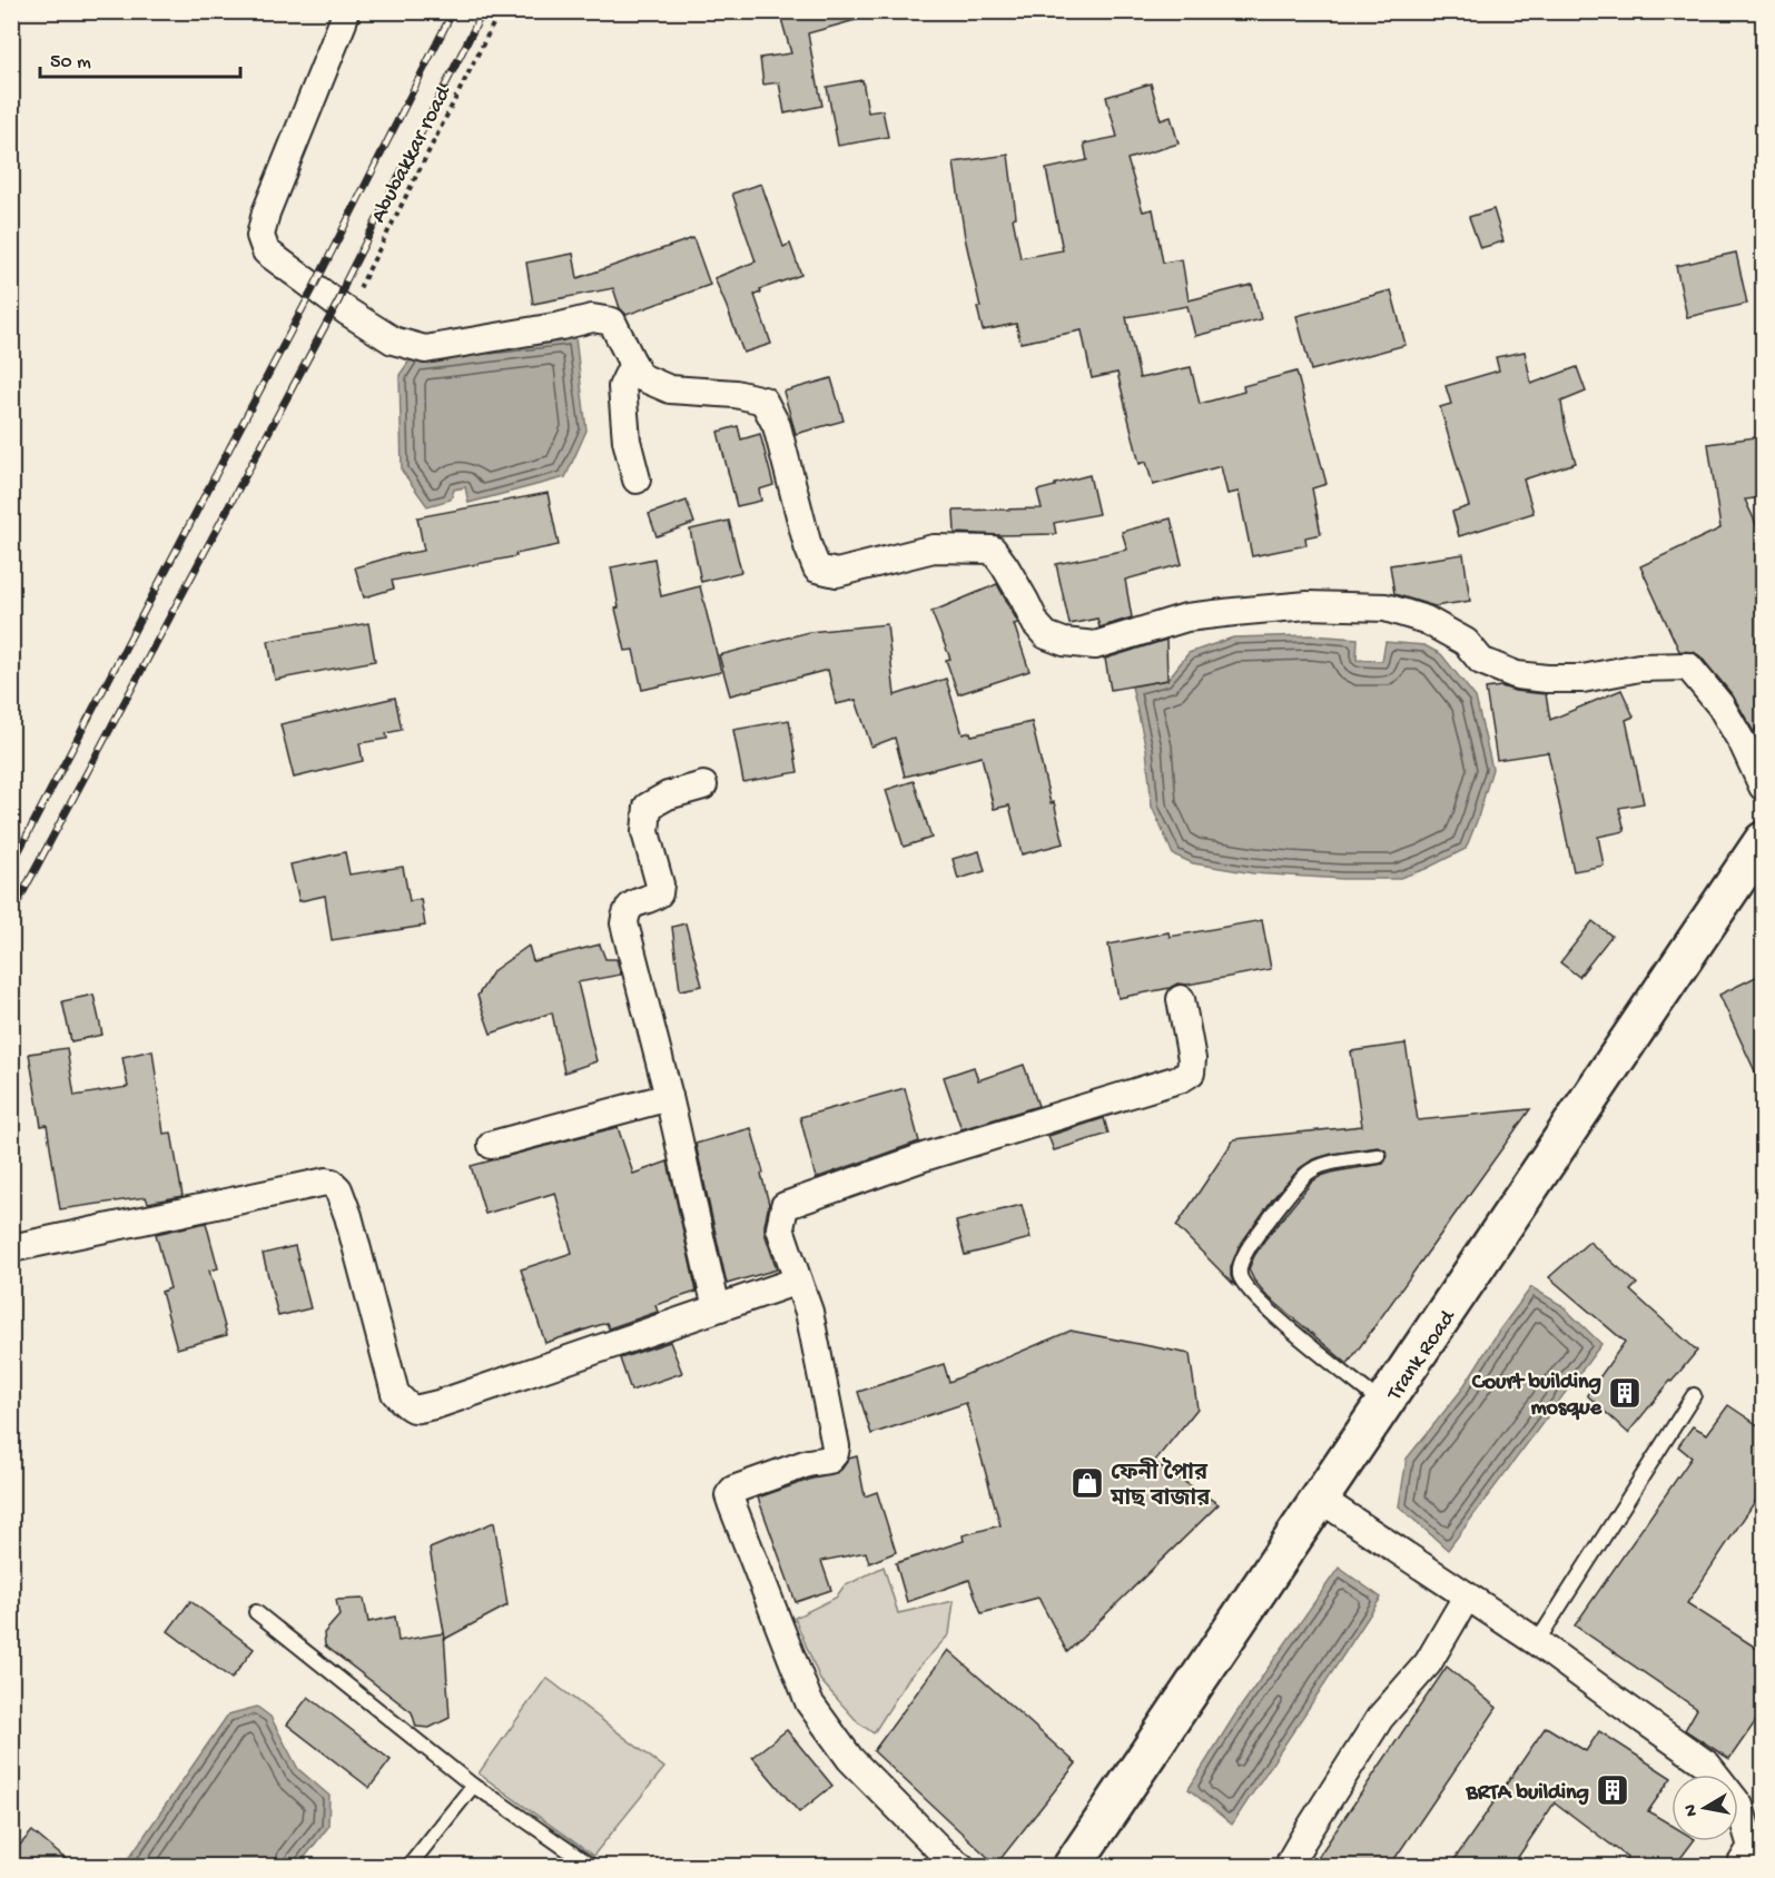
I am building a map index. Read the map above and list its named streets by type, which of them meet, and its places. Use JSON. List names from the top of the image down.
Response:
{
  "streets": {
    "main road": ["Trank Road"],
    "path": ["Abubakkar road"]
  },
  "places": {
    "building": ["Court building mosque", "BRTA building"],
    "shop": ["ফেনী পৈার মাছ বাজার"]
  },
  "scale_bar": "50 m",
  "north": "left"
}
